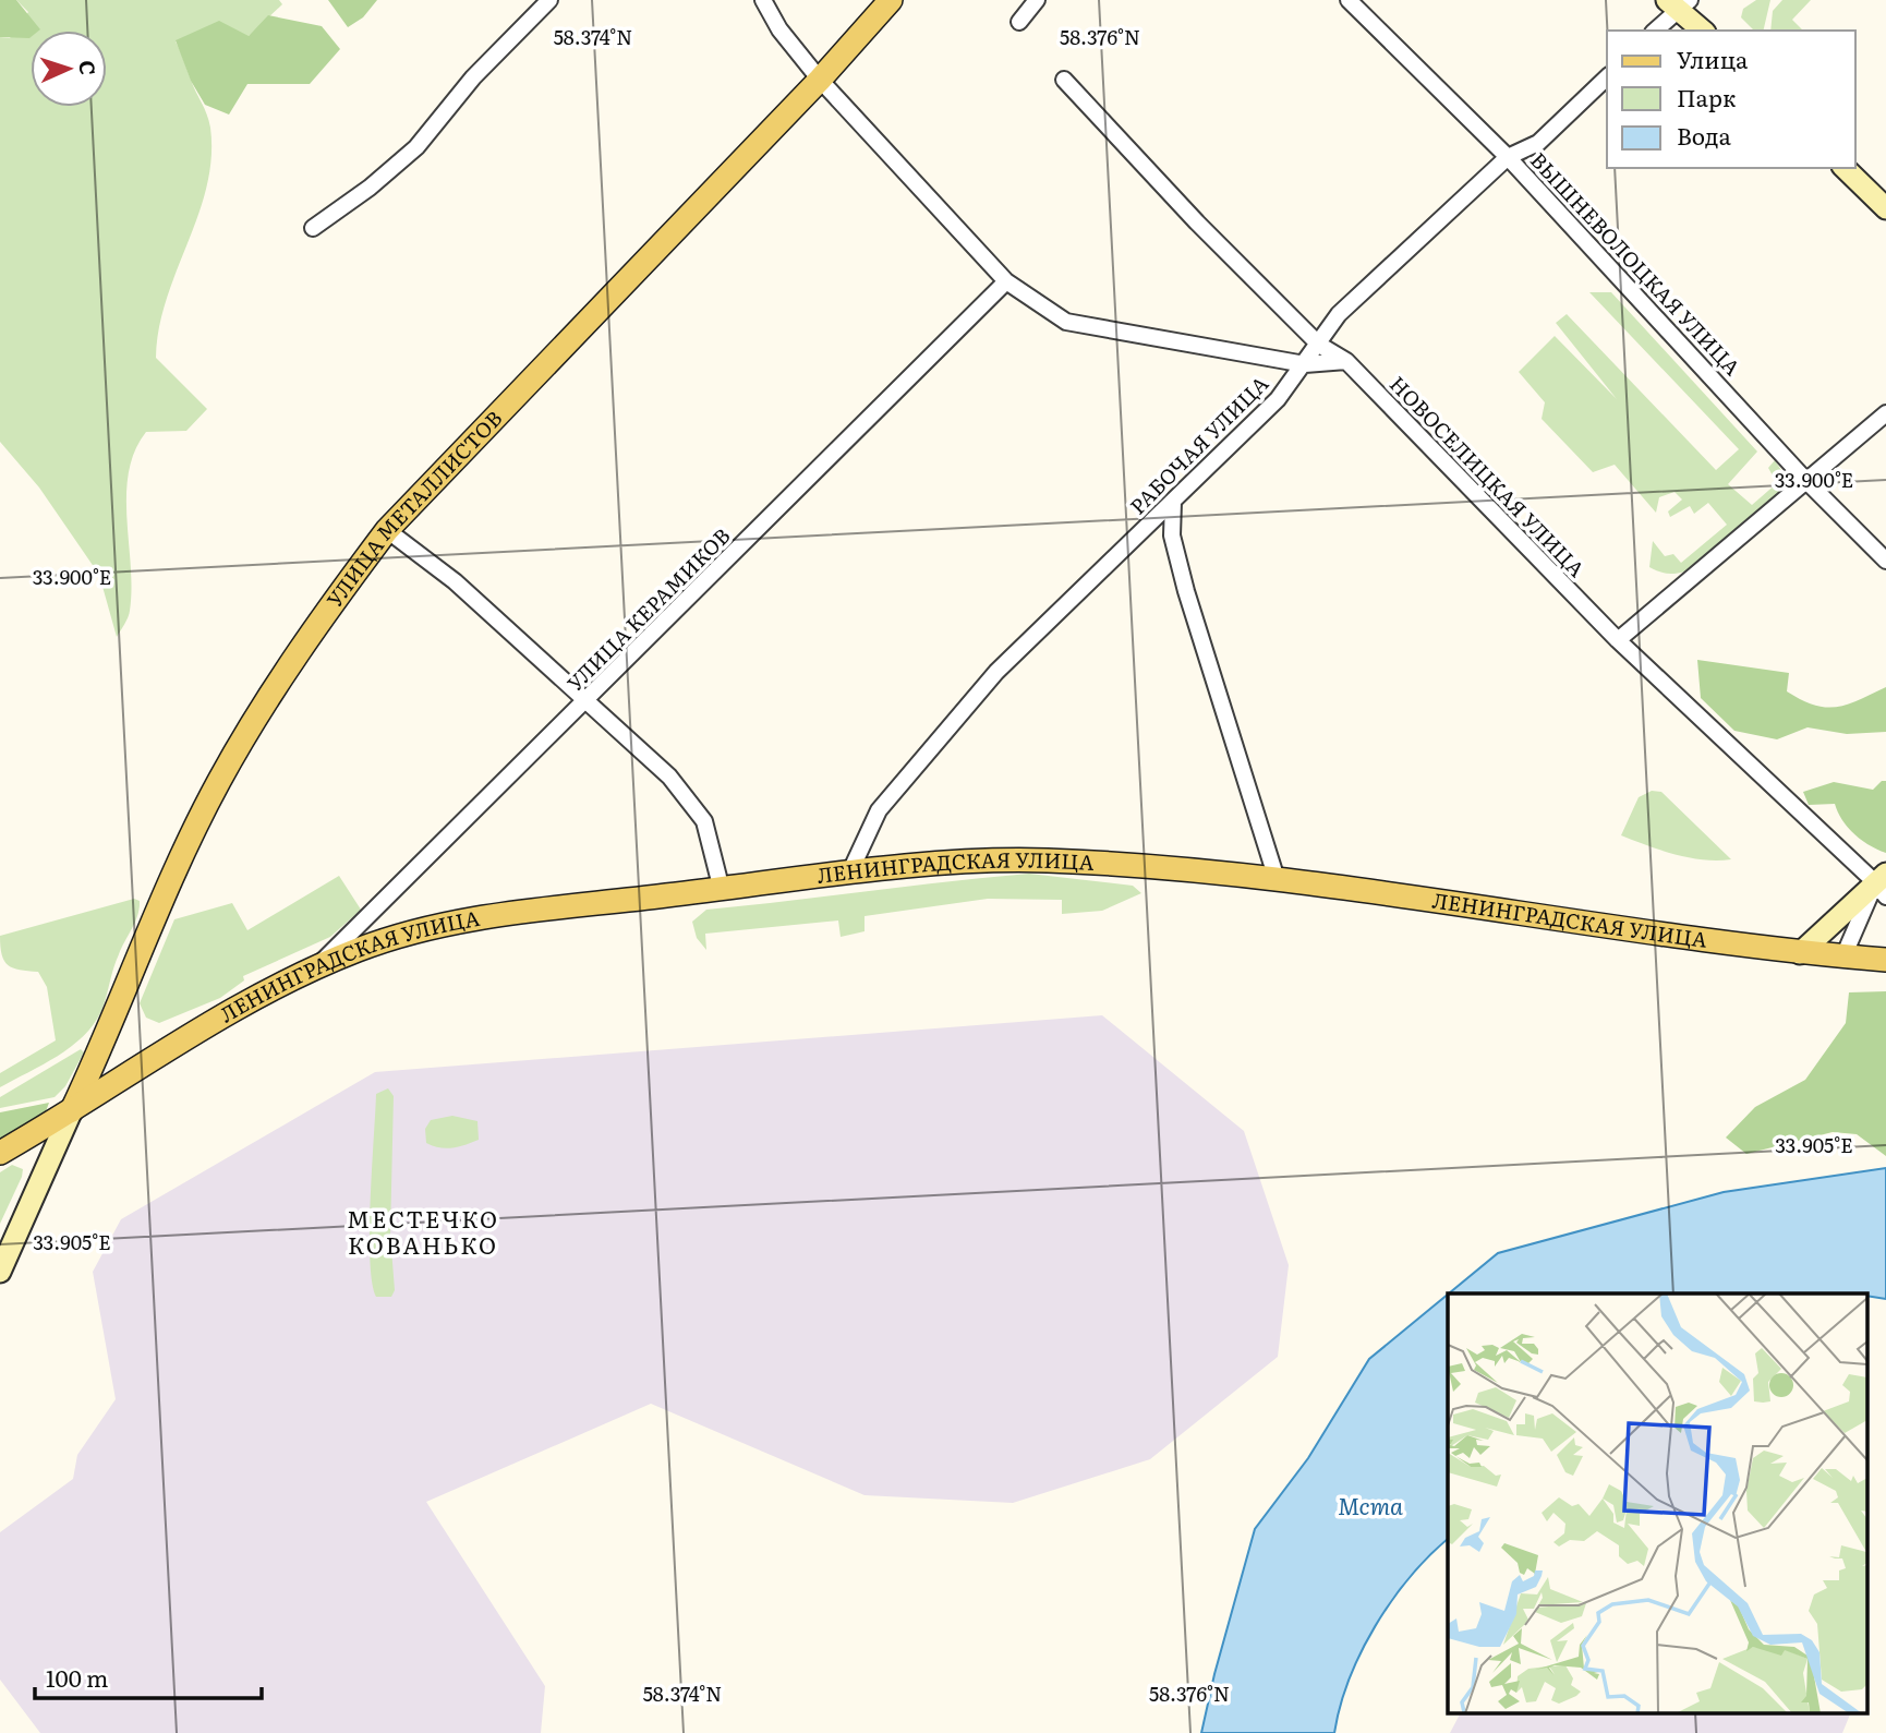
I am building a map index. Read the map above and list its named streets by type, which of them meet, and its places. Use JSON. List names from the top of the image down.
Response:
{
  "streets": {
    "main road": ["УЛИЦА МЕТАЛЛИСТОВ", "ЛЕНИНГРАДСКАЯ УЛИЦА"],
    "street": [
      "ВЫШНЕВОЛОЦКАЯ УЛИЦА",
      "РАБОЧАЯ УЛИЦА",
      "НОВОСЕЛИЦКАЯ УЛИЦА",
      "УЛИЦА КЕРАМИКОВ"
    ]
  },
  "crossings": [
    ["ВЫШНЕВОЛОЦКАЯ УЛИЦА", "РАБОЧАЯ УЛИЦА"],
    ["РАБОЧАЯ УЛИЦА", "НОВОСЕЛИЦКАЯ УЛИЦА"],
    ["РАБОЧАЯ УЛИЦА", "ЛЕНИНГРАДСКАЯ УЛИЦА"],
    ["УЛИЦА МЕТАЛЛИСТОВ", "ЛЕНИНГРАДСКАЯ УЛИЦА"],
    ["УЛИЦА КЕРАМИКОВ", "ЛЕНИНГРАДСКАЯ УЛИЦА"]
  ],
  "districts": ["МЕСТЕЧКО КОВАНЬКО"],
  "water": ["Мста"],
  "legend": ["Улица", "Парк", "Вода"],
  "scale_bar": "100 m",
  "north": "right",
  "coordinates": [
    "58.374°N",
    "58.376°N",
    "33.900°E",
    "33.905°E"
  ]
}
